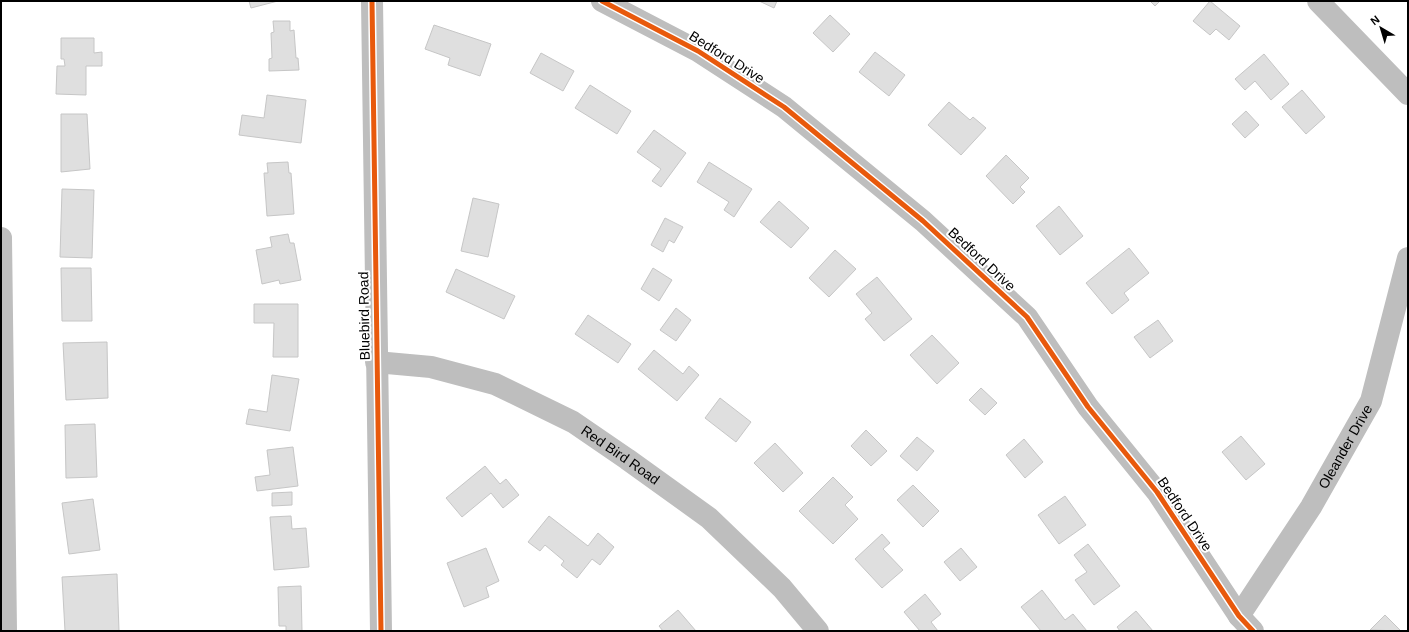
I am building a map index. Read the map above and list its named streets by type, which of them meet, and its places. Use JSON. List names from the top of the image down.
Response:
{
  "streets": {
    "street": [
      "Bedford Drive",
      "Bluebird Road",
      "Oleander Drive",
      "Red Bird Road"
    ]
  },
  "crossings": [
    ["Bedford Drive", "Oleander Drive"],
    ["Bluebird Road", "Red Bird Road"]
  ],
  "north": "top left"
}
